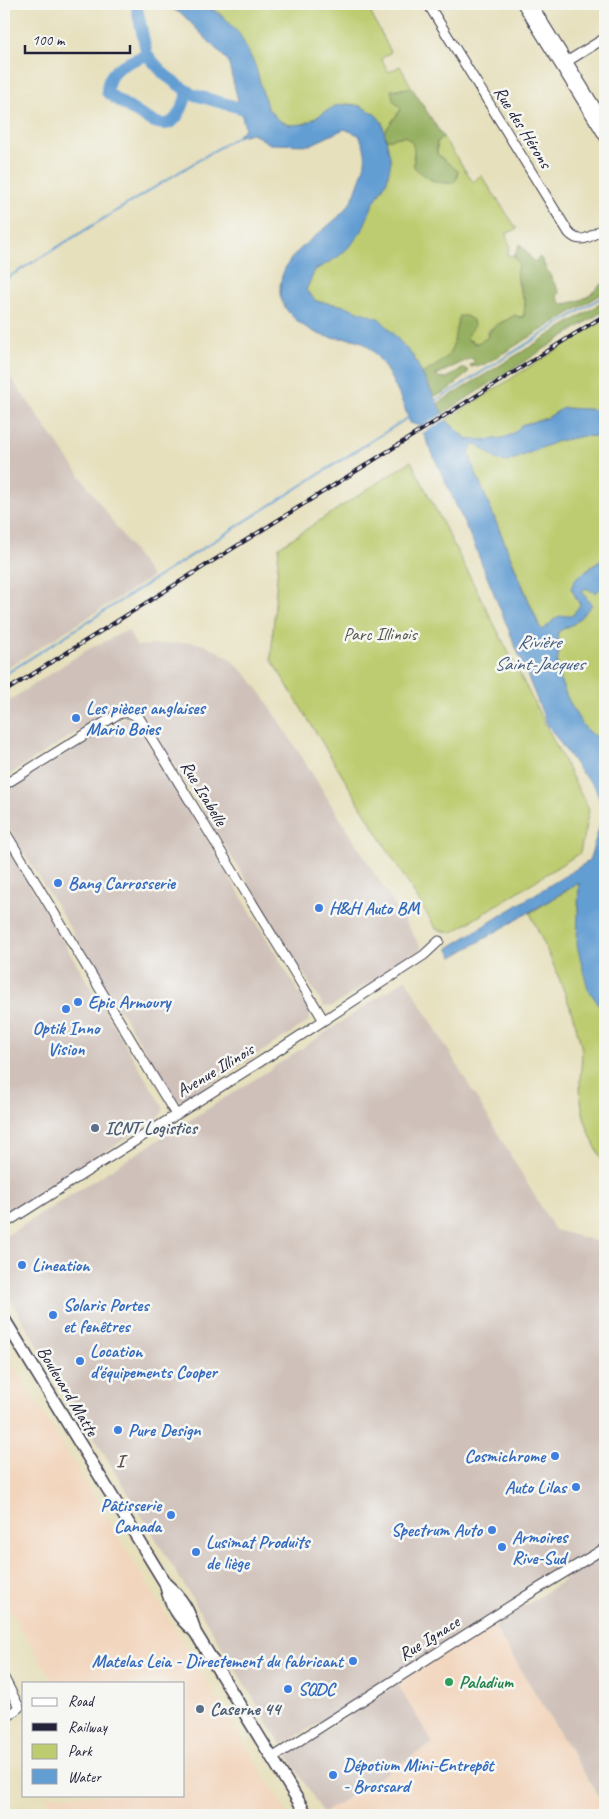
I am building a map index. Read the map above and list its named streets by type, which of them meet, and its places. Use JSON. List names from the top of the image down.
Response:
{
  "streets": {
    "main road": ["Boulevard Matte"],
    "street": [
      "Rue des Hérons",
      "Rue Isabelle",
      "Avenue Illinois",
      "Rue Ignace"
    ]
  },
  "crossings": [
    ["Rue Isabelle", "Avenue Illinois"],
    ["Boulevard Matte", "Rue Ignace"]
  ],
  "districts": ["I"],
  "water": ["Rivière Saint-Jacques"],
  "parks": ["Parc Illinois"],
  "places": [
    "Les pièces anglaises Mario Boies",
    "Bang Carrosserie",
    "H&H Auto BM",
    "Epic Armoury",
    "Optik Inno Vision",
    "ICNT Logistics",
    "Lineation",
    "Solaris Portes et fenêtres",
    "Location d'équipements Cooper",
    "Pure Design",
    "Cosmichrome",
    "Auto Lilas",
    "Pâtisserie Canada",
    "Spectrum Auto",
    "Armoires Rive-Sud",
    "Lusimat Produits de liège",
    "Matelas Leia - Directement du fabricant",
    "Paladium",
    "SQDC",
    "Caserne 44",
    "Dépotium Mini-Entrepôt - Brossard"
  ],
  "legend": [
    "Road",
    "Railway",
    "Park",
    "Water"
  ],
  "scale_bar": "100 m"
}
